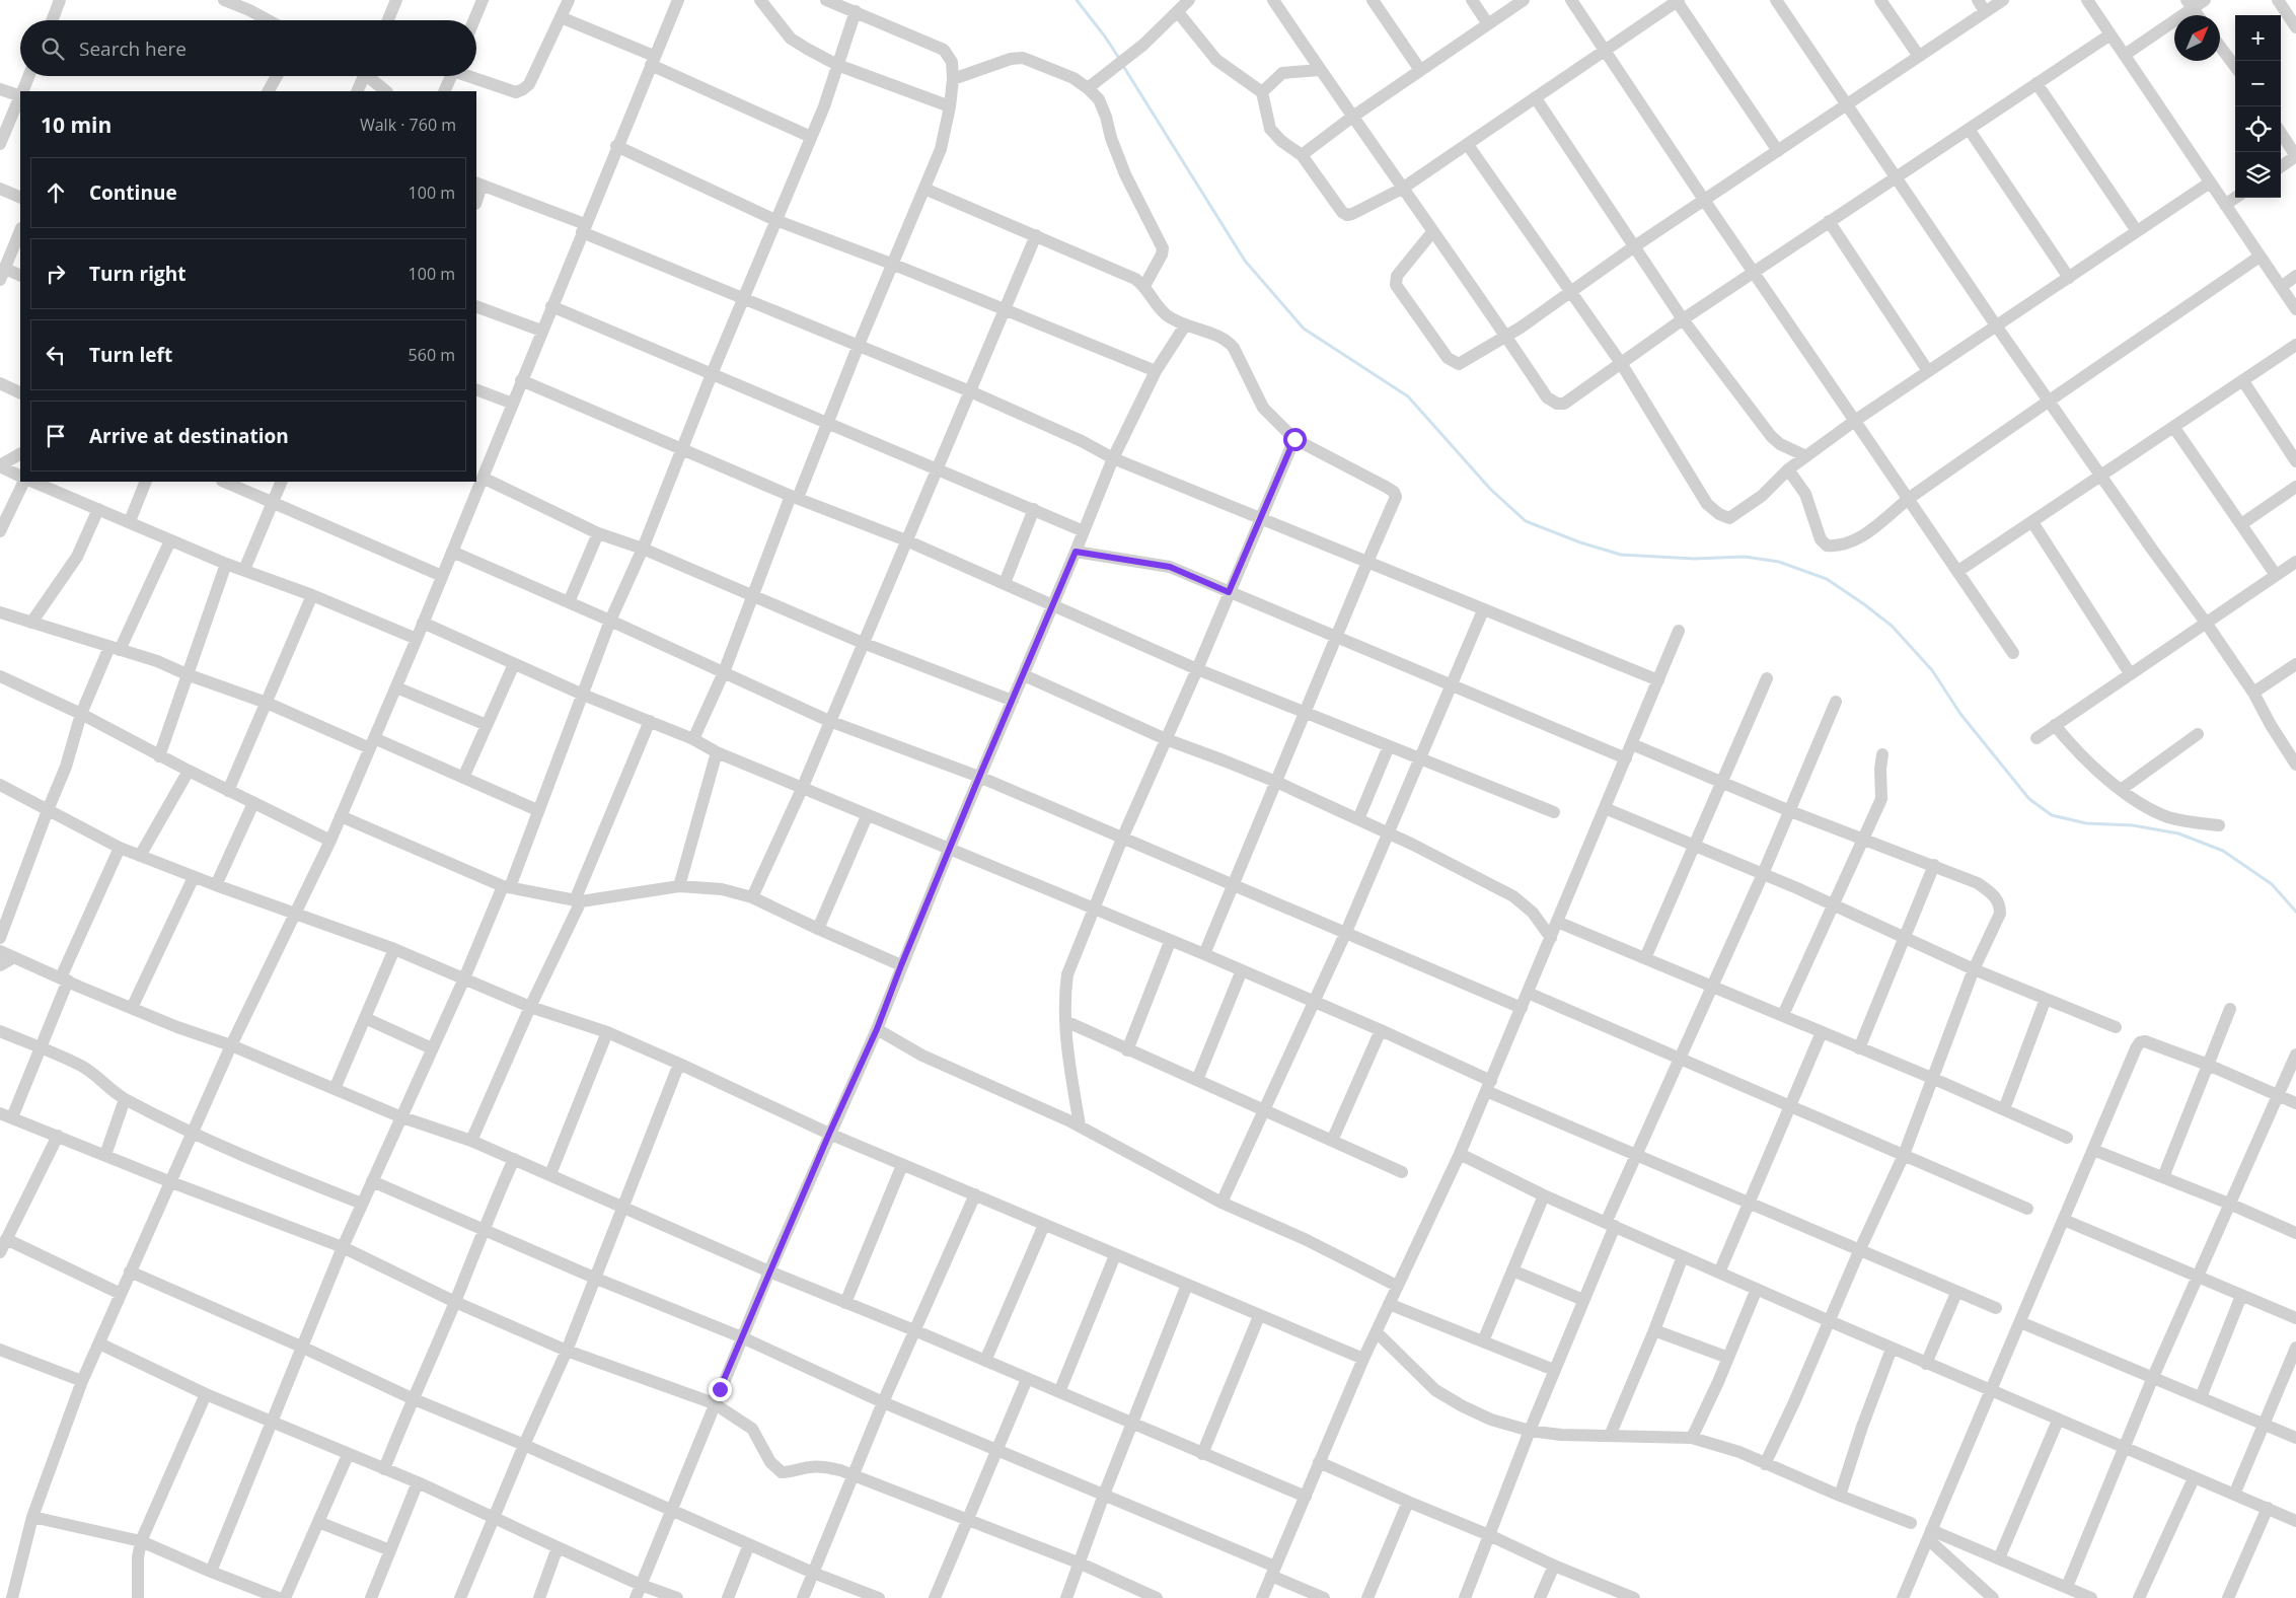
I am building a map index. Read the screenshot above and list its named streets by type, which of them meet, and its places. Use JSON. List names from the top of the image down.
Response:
{
  "north": "top right",
  "page": {
    "map_buttons": ["+", "−"],
    "search": "Search here",
    "heading": ["10 min", "Walk · 760 m"],
    "list": [
      ["Continue", "100 m"],
      ["Turn right", "100 m"],
      ["Turn left", "560 m"],
      "Arrive at destination"
    ]
  }
}
